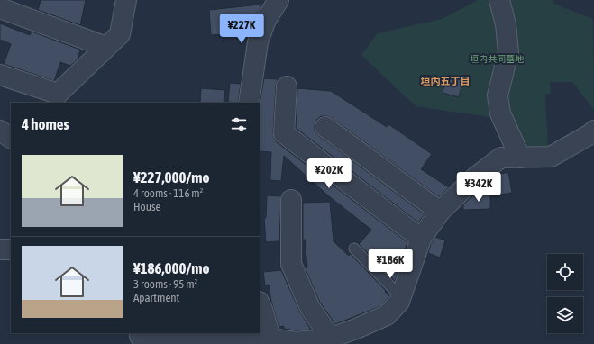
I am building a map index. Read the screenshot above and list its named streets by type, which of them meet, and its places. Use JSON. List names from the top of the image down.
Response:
{
  "districts": ["垣内五丁目"],
  "parks": ["垣内共同墓地"],
  "page": {
    "price": [
      "¥227K",
      "¥202K",
      "¥342K",
      "¥186K"
    ],
    "heading": "4 homes",
    "list": [
      {
        "name": "¥227,000/mo",
        "note": "4 rooms · 116 m² · House"
      },
      {
        "name": "¥186,000/mo",
        "note": "3 rooms · 95 m² · Apartment"
      }
    ]
  }
}
